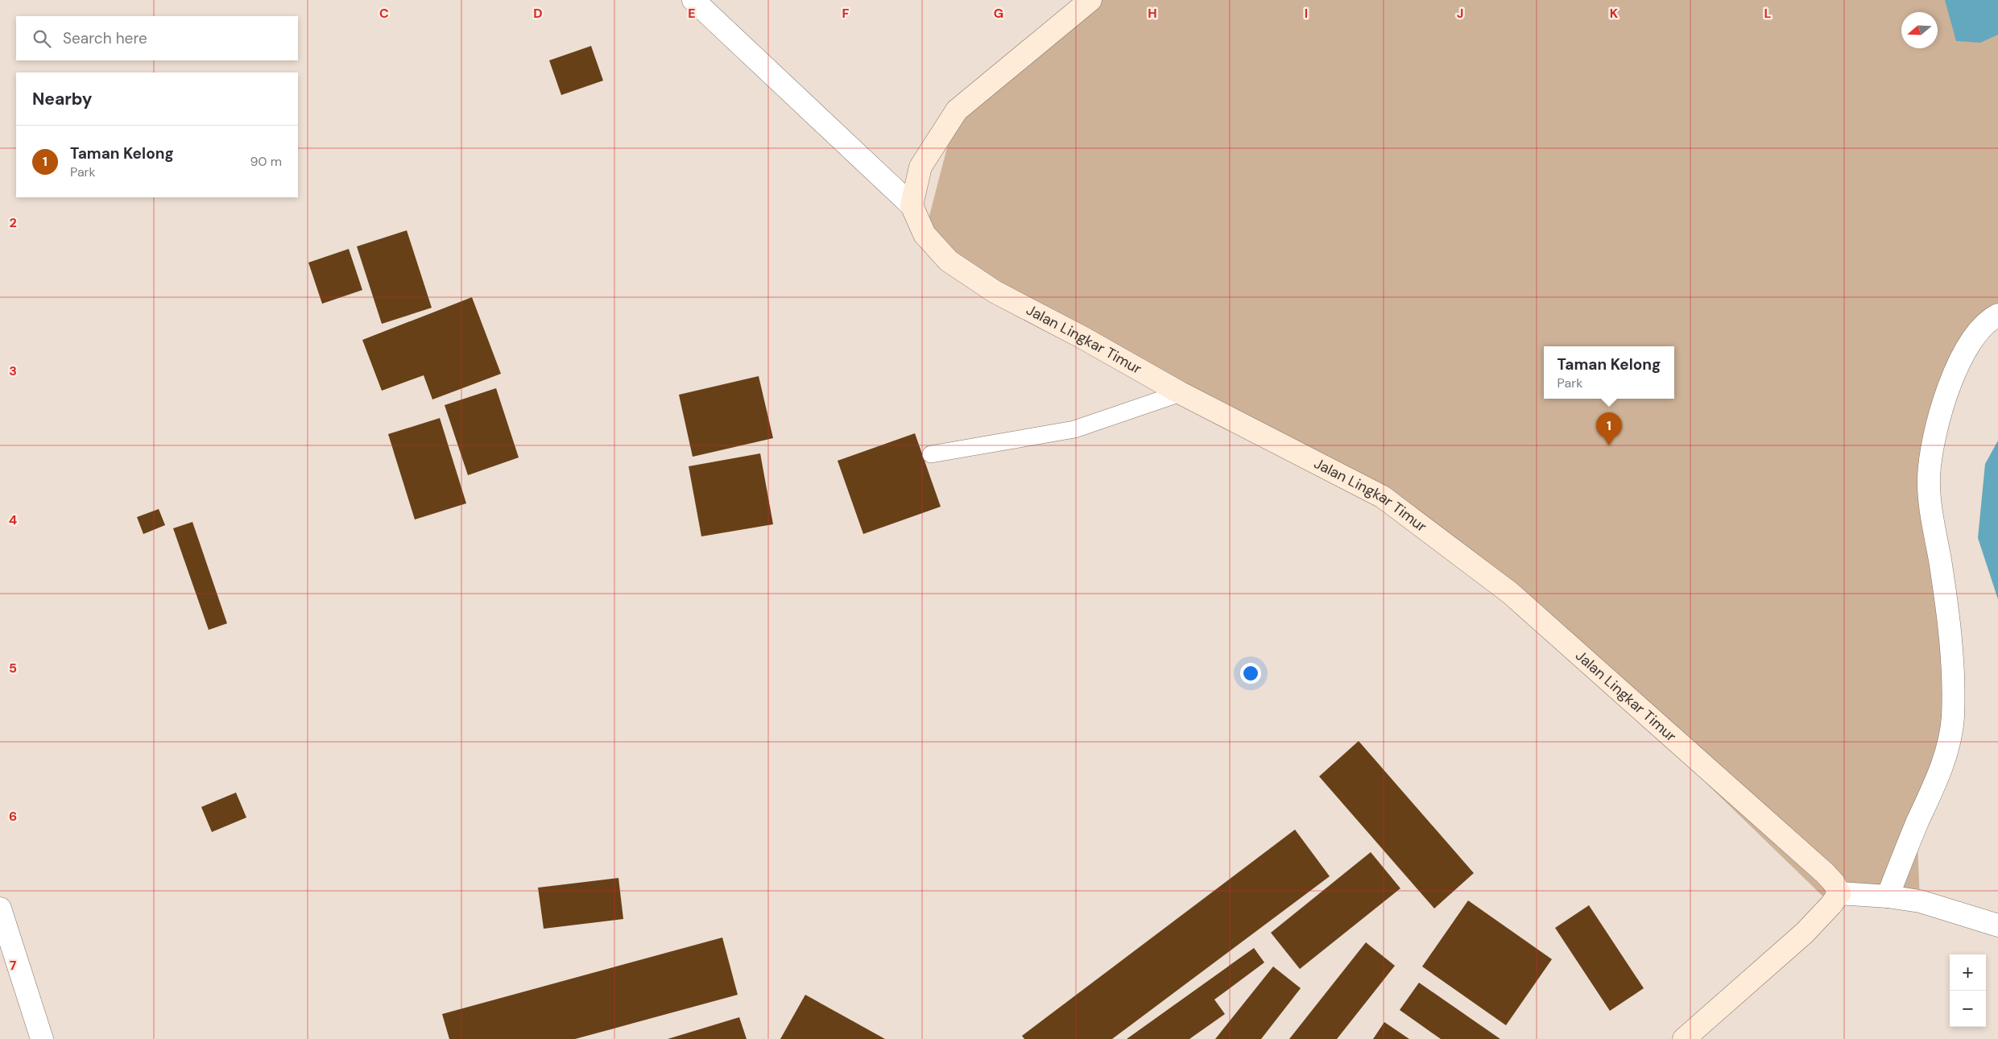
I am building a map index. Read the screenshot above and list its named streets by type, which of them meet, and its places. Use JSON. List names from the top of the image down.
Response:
{
  "streets": {
    "main road": ["Jalan Lingkar Timur"]
  },
  "north": "left",
  "page": {
    "search": "Search here",
    "heading": "Nearby",
    "list": [
      {
        "mark": "1",
        "name": "Taman Kelong",
        "note": "Park",
        "value": "90 m"
      }
    ],
    "popup": ["Taman Kelong", "Park"],
    "pins": "1",
    "map_buttons": ["+", "−"]
  },
  "grid": {
    "columns": [
      "C",
      "D",
      "E",
      "F",
      "G",
      "H",
      "I",
      "J",
      "K",
      "L"
    ],
    "rows": [
      "2",
      "3",
      "4",
      "5",
      "6",
      "7"
    ]
  }
}
